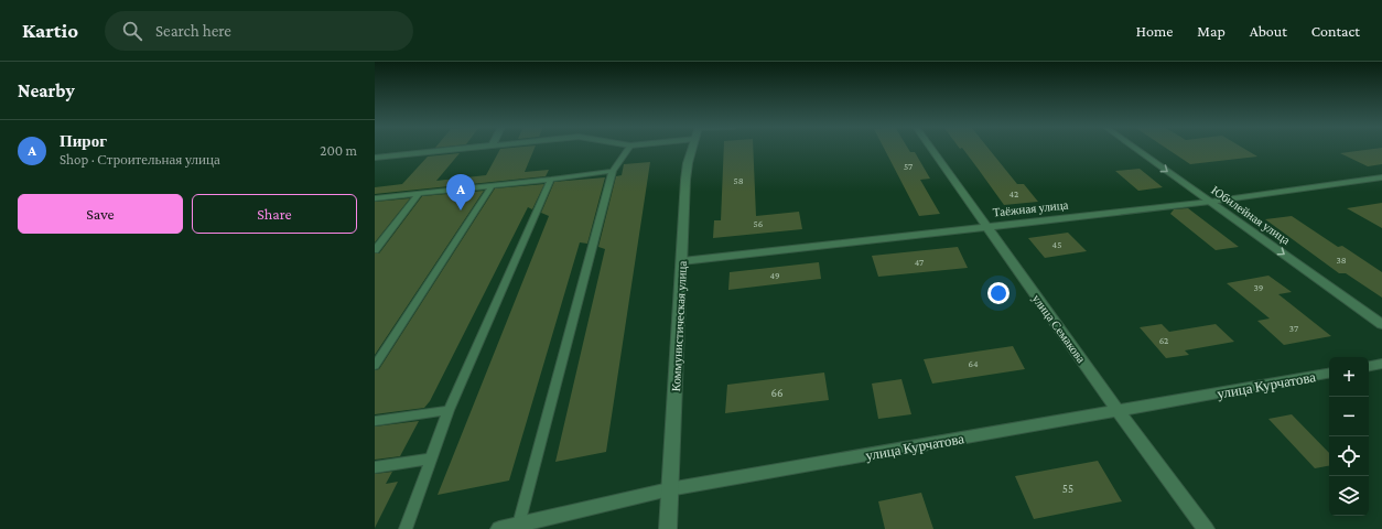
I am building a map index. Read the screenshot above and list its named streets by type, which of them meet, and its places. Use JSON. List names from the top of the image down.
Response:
{
  "streets": {
    "street": [
      "Таёжная улица",
      "Юбилейная улица",
      "Коммунистическая улица",
      "улица Семакова",
      "улица Курчатова"
    ]
  },
  "crossings": [
    ["Таёжная улица", "Юбилейная улица"],
    ["Таёжная улица", "Коммунистическая улица"],
    ["Таёжная улица", "улица Семакова"],
    ["Коммунистическая улица", "улица Курчатова"],
    ["улица Семакова", "улица Курчатова"]
  ],
  "one_way": ["Юбилейная улица"],
  "house_numbers": [
    "57",
    "58",
    "42",
    "56",
    "45",
    "38",
    "47",
    "49",
    "39",
    "37",
    "62",
    "64",
    "66",
    "55"
  ],
  "page": {
    "header": "Kartio",
    "search": "Search here",
    "nav": [
      "Home",
      "Map",
      "About",
      "Contact"
    ],
    "heading": "Nearby",
    "list": [
      {
        "mark": "A",
        "name": "Пирог",
        "note": "Shop · Строительная улица",
        "value": "200 m"
      }
    ],
    "pins": "A",
    "buttons": ["Save", "Share"],
    "map_buttons": ["+", "−"]
  }
}
